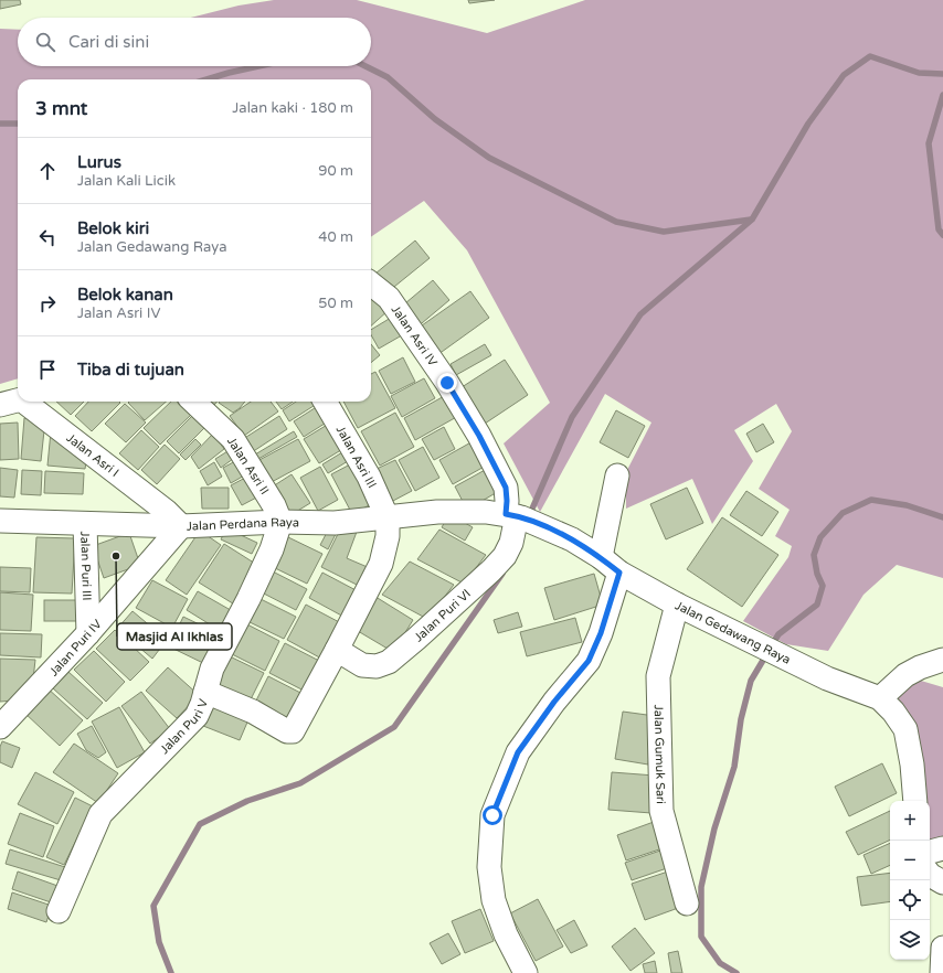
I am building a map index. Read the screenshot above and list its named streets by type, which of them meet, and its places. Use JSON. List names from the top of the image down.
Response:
{
  "streets": {
    "street": [
      "Jalan Asri IV",
      "Jalan Asri I",
      "Jalan Asri III",
      "Jalan Asri II",
      "Jalan Perdana Raya",
      "Jalan Puri III",
      "Jalan Puri VI",
      "Jalan Gedawang Raya",
      "Jalan Puri IV",
      "Jalan Puri V",
      "Jalan Gumuk Sari"
    ]
  },
  "crossings": [
    ["Jalan Asri IV", "Jalan Perdana Raya"],
    ["Jalan Asri IV", "Jalan Puri VI"],
    ["Jalan Asri IV", "Jalan Gedawang Raya"],
    ["Jalan Asri I", "Jalan Perdana Raya"],
    ["Jalan Asri I", "Jalan Puri IV"],
    ["Jalan Asri III", "Jalan Perdana Raya"],
    ["Jalan Asri II", "Jalan Perdana Raya"],
    ["Jalan Asri II", "Jalan Puri V"],
    ["Jalan Perdana Raya", "Jalan Puri III"],
    ["Jalan Perdana Raya", "Jalan Puri VI"],
    ["Jalan Perdana Raya", "Jalan Gedawang Raya"],
    ["Jalan Perdana Raya", "Jalan Puri IV"],
    ["Jalan Perdana Raya", "Jalan Puri V"],
    ["Jalan Puri III", "Jalan Puri IV"],
    ["Jalan Puri VI", "Jalan Gedawang Raya"],
    ["Jalan Gedawang Raya", "Jalan Gumuk Sari"]
  ],
  "places": ["Masjid Al Ikhlas"],
  "page": {
    "search": "Cari di sini",
    "heading": ["3 mnt", "Jalan kaki · 180 m"],
    "list": [
      ["Lurus", "Jalan Kali Licik", "90 m"],
      ["Belok kiri", "Jalan Gedawang Raya", "40 m"],
      ["Belok kanan", "Jalan Asri IV", "50 m"],
      "Tiba di tujuan"
    ],
    "map_buttons": ["+", "−"]
  }
}
